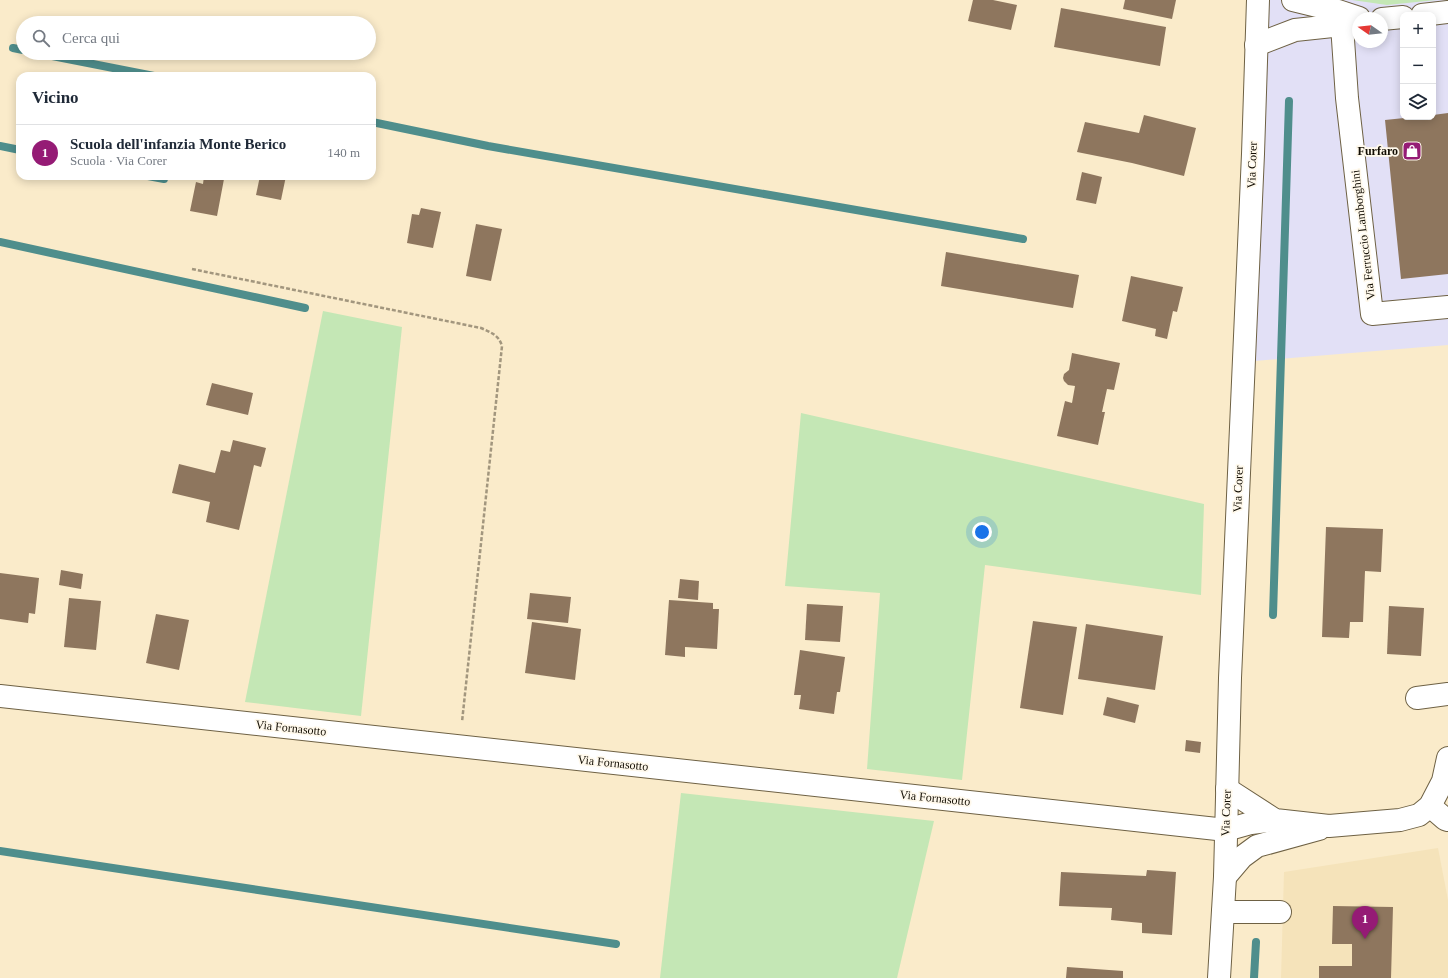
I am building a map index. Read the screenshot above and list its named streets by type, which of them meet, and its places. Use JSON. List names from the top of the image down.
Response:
{
  "streets": {
    "street": ["Via Corer", "Via Ferruccio Lamborghini", "Via Fornasotto"]
  },
  "crossings": [
    ["Via Corer", "Via Fornasotto"]
  ],
  "places": {
    "shop": ["Furfaro"]
  },
  "north": "left",
  "page": {
    "map_buttons": ["+", "−"],
    "search": "Cerca qui",
    "heading": "Vicino",
    "list": [
      {
        "mark": "1",
        "name": "Scuola dell'infanzia Monte Berico",
        "note": "Scuola · Via Corer",
        "value": "140 m"
      }
    ],
    "pins": "1"
  }
}
